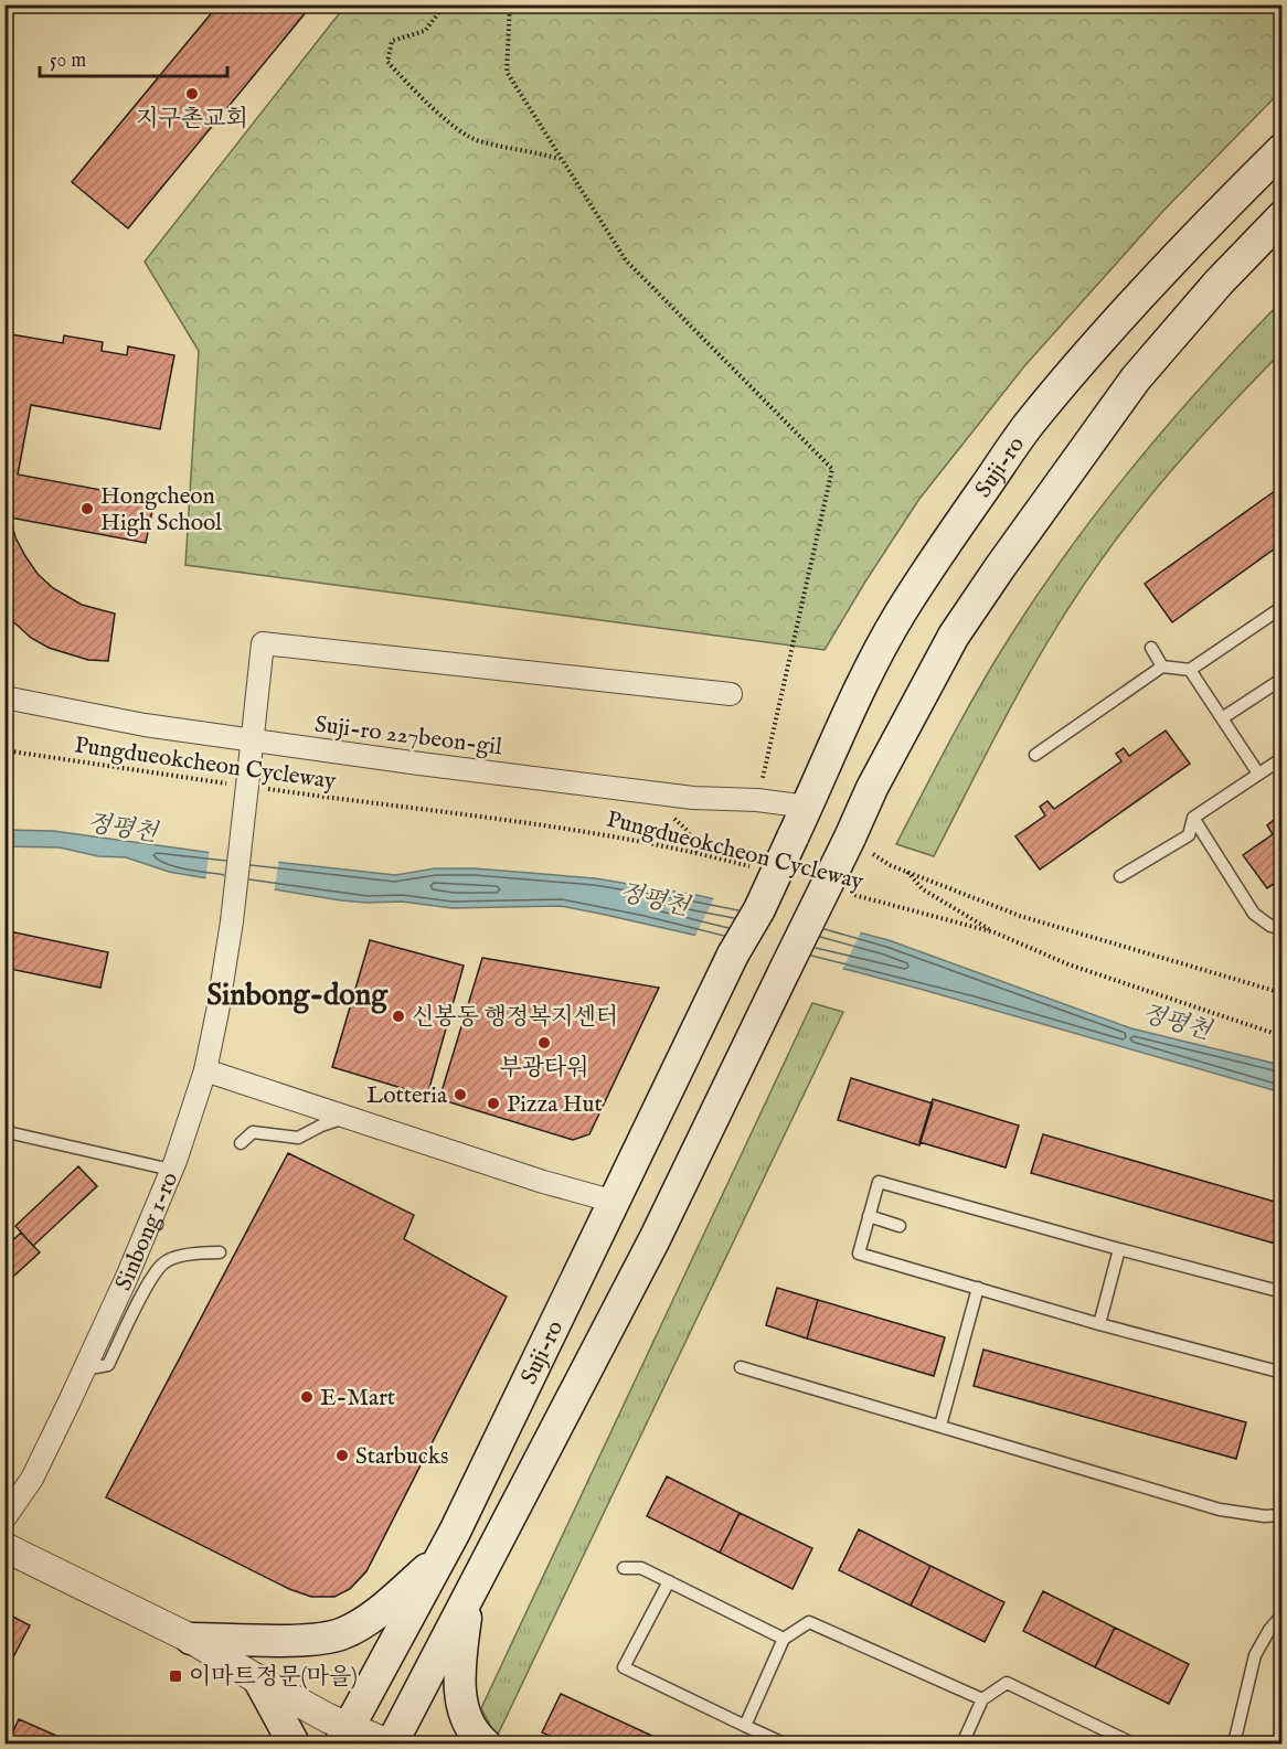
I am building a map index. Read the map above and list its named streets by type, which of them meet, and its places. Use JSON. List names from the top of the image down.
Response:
{
  "streets": {
    "main road": ["Suji-ro"],
    "street": ["Suji-ro 227beon-gil", "Sinbong 1-ro"],
    "path": ["Pungdueokcheon Cycleway"]
  },
  "crossings": [
    ["Suji-ro", "Suji-ro 227beon-gil"],
    ["Suji-ro 227beon-gil", "Sinbong 1-ro"]
  ],
  "districts": ["Sinbong-dong"],
  "water": ["정평천"],
  "places": {
    "other": [
      "지구촌교회",
      "Hongcheon High School",
      "신봉동 행정복지센터",
      "부광타워",
      "Lotteria",
      "Pizza Hut",
      "E-Mart",
      "Starbucks"
    ],
    "transit": ["이마트정문(마을)"]
  },
  "scale_bar": "50 m"
}
